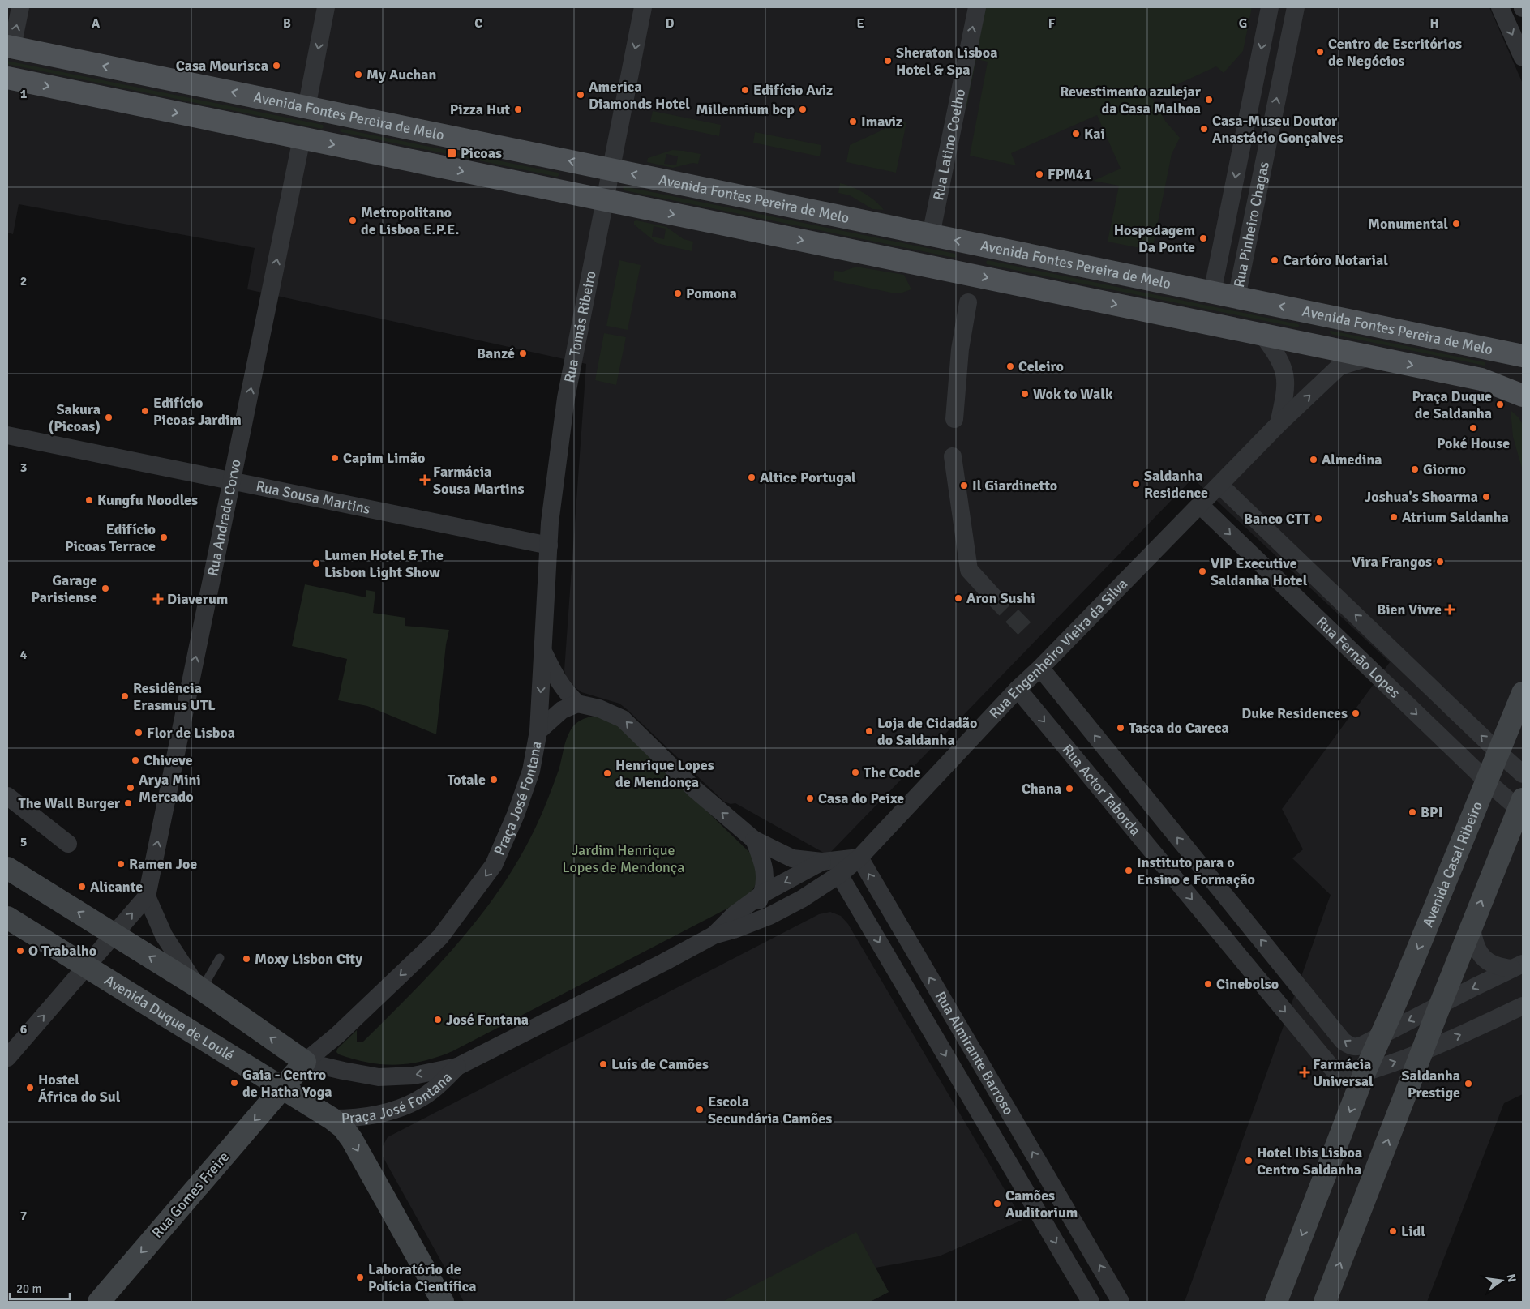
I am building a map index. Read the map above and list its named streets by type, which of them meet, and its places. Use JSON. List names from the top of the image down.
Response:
{
  "streets": {
    "main road": ["Avenida Fontes Pereira de Melo"],
    "street": [
      "Rua Latino Coelho",
      "Rua Pinheiro Chagas",
      "Rua Tomás Ribeiro",
      "Rua Sousa Martins",
      "Rua Andrade Corvo",
      "Rua Engenheiro Vieira da Silva",
      "Rua Fernão Lopes",
      "Rua Actor Taborda",
      "Praça José Fontana",
      "Avenida Casal Ribeiro",
      "Avenida Duque de Loulé",
      "Rua Almirante Barroso",
      "Rua Gomes Freire"
    ]
  },
  "crossings": [
    ["Avenida Fontes Pereira de Melo", "Rua Latino Coelho"],
    ["Avenida Fontes Pereira de Melo", "Rua Pinheiro Chagas"],
    ["Avenida Fontes Pereira de Melo", "Rua Tomás Ribeiro"],
    ["Rua Tomás Ribeiro", "Rua Sousa Martins"],
    ["Rua Tomás Ribeiro", "Praça José Fontana"],
    ["Rua Sousa Martins", "Rua Andrade Corvo"],
    ["Rua Engenheiro Vieira da Silva", "Rua Fernão Lopes"],
    ["Rua Engenheiro Vieira da Silva", "Rua Actor Taborda"],
    ["Rua Engenheiro Vieira da Silva", "Praça José Fontana"],
    ["Rua Engenheiro Vieira da Silva", "Rua Almirante Barroso"],
    ["Rua Fernão Lopes", "Avenida Casal Ribeiro"],
    ["Rua Actor Taborda", "Avenida Casal Ribeiro"],
    ["Praça José Fontana", "Avenida Duque de Loulé"],
    ["Praça José Fontana", "Rua Almirante Barroso"],
    ["Praça José Fontana", "Rua Gomes Freire"],
    ["Avenida Duque de Loulé", "Rua Gomes Freire"]
  ],
  "one_way": [
    "Rua Latino Coelho",
    "Rua Andrade Corvo",
    "Avenida Duque de Loulé",
    "Rua Gomes Freire"
  ],
  "parks": ["Jardim Henrique Lopes de Mendonça"],
  "places": {
    "other": [
      "Centro de Escritórios de Negócios",
      "Sheraton Lisboa Hotel & Spa",
      "Casa Mourisca",
      "My Auchan",
      "Edifício Aviz",
      "America Diamonds Hotel",
      "Revestimento azulejar da Casa Malhoa",
      "Pizza Hut",
      "Millennium bcp",
      "Imaviz",
      "Casa-Museu Doutor Anastácio Gonçalves",
      "Kai",
      "FPM41",
      "Metropolitano de Lisboa E.P.E.",
      "Monumental",
      "Hospedagem Da Ponte",
      "Cartóro Notarial",
      "Pomona",
      "Banzé",
      "Celeiro",
      "Wok to Walk",
      "Praça Duque de Saldanha",
      "Edifício Picoas Jardim",
      "Sakura (Picoas)",
      "Poké House",
      "Capim Limão",
      "Almedina",
      "Giorno",
      "Altice Portugal",
      "Saldanha Residence",
      "Il Giardinetto",
      "Joshua's Shoarma",
      "Kungfu Noodles",
      "Atrium Saldanha",
      "Banco CTT",
      "Edifício Picoas Terrace",
      "Vira Frangos",
      "Lumen Hotel & The Lisbon Light Show",
      "VIP Executive Saldanha Hotel",
      "Garage Parisiense",
      "Aron Sushi",
      "Residência Erasmus UTL",
      "Duke Residences",
      "Tasca do Careca",
      "Loja de Cidadão do Saldanha",
      "Flor de Lisboa",
      "Chiveve",
      "The Code",
      "Henrique Lopes de Mendonça",
      "Totale",
      "Arya Mini Mercado",
      "Chana",
      "Casa do Peixe",
      "The Wall Burger",
      "BPI",
      "Ramen Joe",
      "Instituto para o Ensino e Formação",
      "Alicante",
      "O Trabalho",
      "Moxy Lisbon City",
      "Cinebolso",
      "José Fontana",
      "Luís de Camões",
      "Gaia - Centro de Hatha Yoga",
      "Saldanha Prestige",
      "Hostel África do Sul",
      "Escola Secundária Camões",
      "Hotel Ibis Lisboa Centro Saldanha",
      "Camões Auditorium",
      "Lidl",
      "Laboratório de Polícia Científica"
    ],
    "transit": ["Picoas"],
    "health": [
      "Farmácia Sousa Martins",
      "Diaverum",
      "Bien Vivre",
      "Farmácia Universal"
    ]
  },
  "scale_bar": "20 m",
  "north": "right",
  "grid": {
    "columns": [
      "A",
      "B",
      "C",
      "D",
      "E",
      "F",
      "G",
      "H"
    ],
    "rows": [
      "1",
      "2",
      "3",
      "4",
      "5",
      "6",
      "7"
    ]
  }
}
